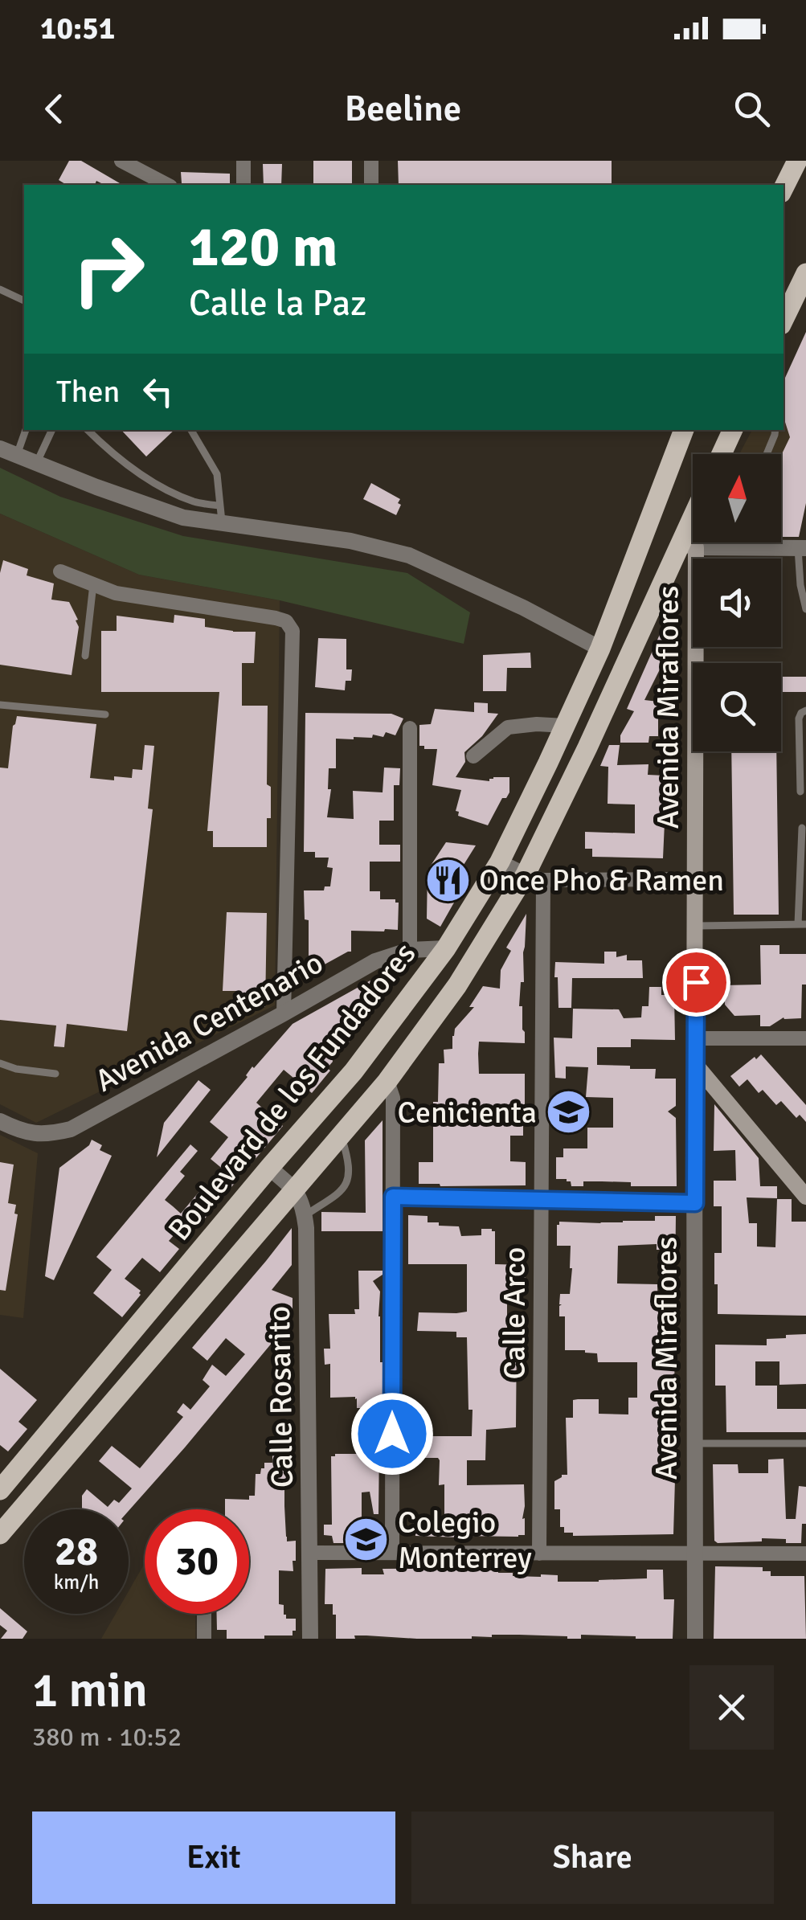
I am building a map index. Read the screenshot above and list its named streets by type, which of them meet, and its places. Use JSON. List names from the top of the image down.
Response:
{
  "streets": {
    "main road": ["Avenida Miraflores", "Boulevard de los Fundadores"],
    "street": ["Avenida Centenario", "Calle Arco", "Calle Rosarito"]
  },
  "crossings": [
    ["Avenida Miraflores", "Boulevard de los Fundadores"],
    ["Avenida Centenario", "Boulevard de los Fundadores"],
    ["Boulevard de los Fundadores", "Calle Arco"],
    ["Boulevard de los Fundadores", "Calle Rosarito"]
  ],
  "places": {
    "restaurant": ["Once Pho & Ramen"],
    "school or university": ["Cenicienta", "Colegio Monterrey"]
  },
  "north": "top",
  "page": {
    "status": "10:51",
    "header": "Beeline",
    "turn": ["120 m", "Calle la Paz"],
    "then": "Then",
    "speed": "28 km/h",
    "limit": "30",
    "heading": ["1 min", "380 m · 10:52"],
    "buttons": ["Exit", "Share"]
  }
}
